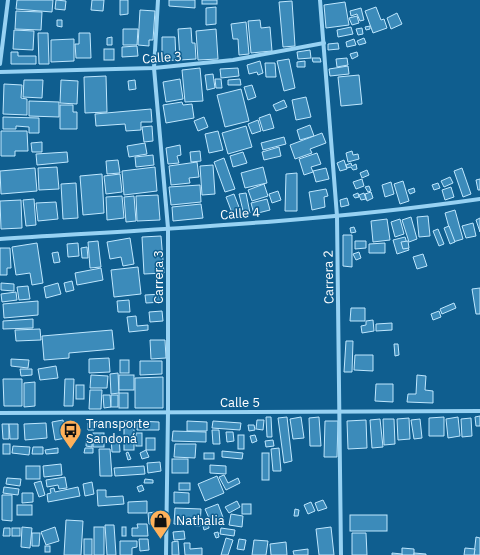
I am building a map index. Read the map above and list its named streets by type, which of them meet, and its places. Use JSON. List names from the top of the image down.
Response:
{
  "streets": {
    "street": [
      "Calle 3",
      "Calle 4",
      "Carrera 3",
      "Carrera 2",
      "Calle 5"
    ]
  },
  "crossings": [
    ["Calle 3", "Carrera 3"],
    ["Calle 3", "Carrera 2"],
    ["Calle 4", "Carrera 3"],
    ["Calle 4", "Carrera 2"],
    ["Carrera 3", "Calle 5"],
    ["Carrera 2", "Calle 5"]
  ],
  "places": {
    "bus stop": ["Transporte Sandoná"],
    "shop": ["Nathalia"]
  }
}
